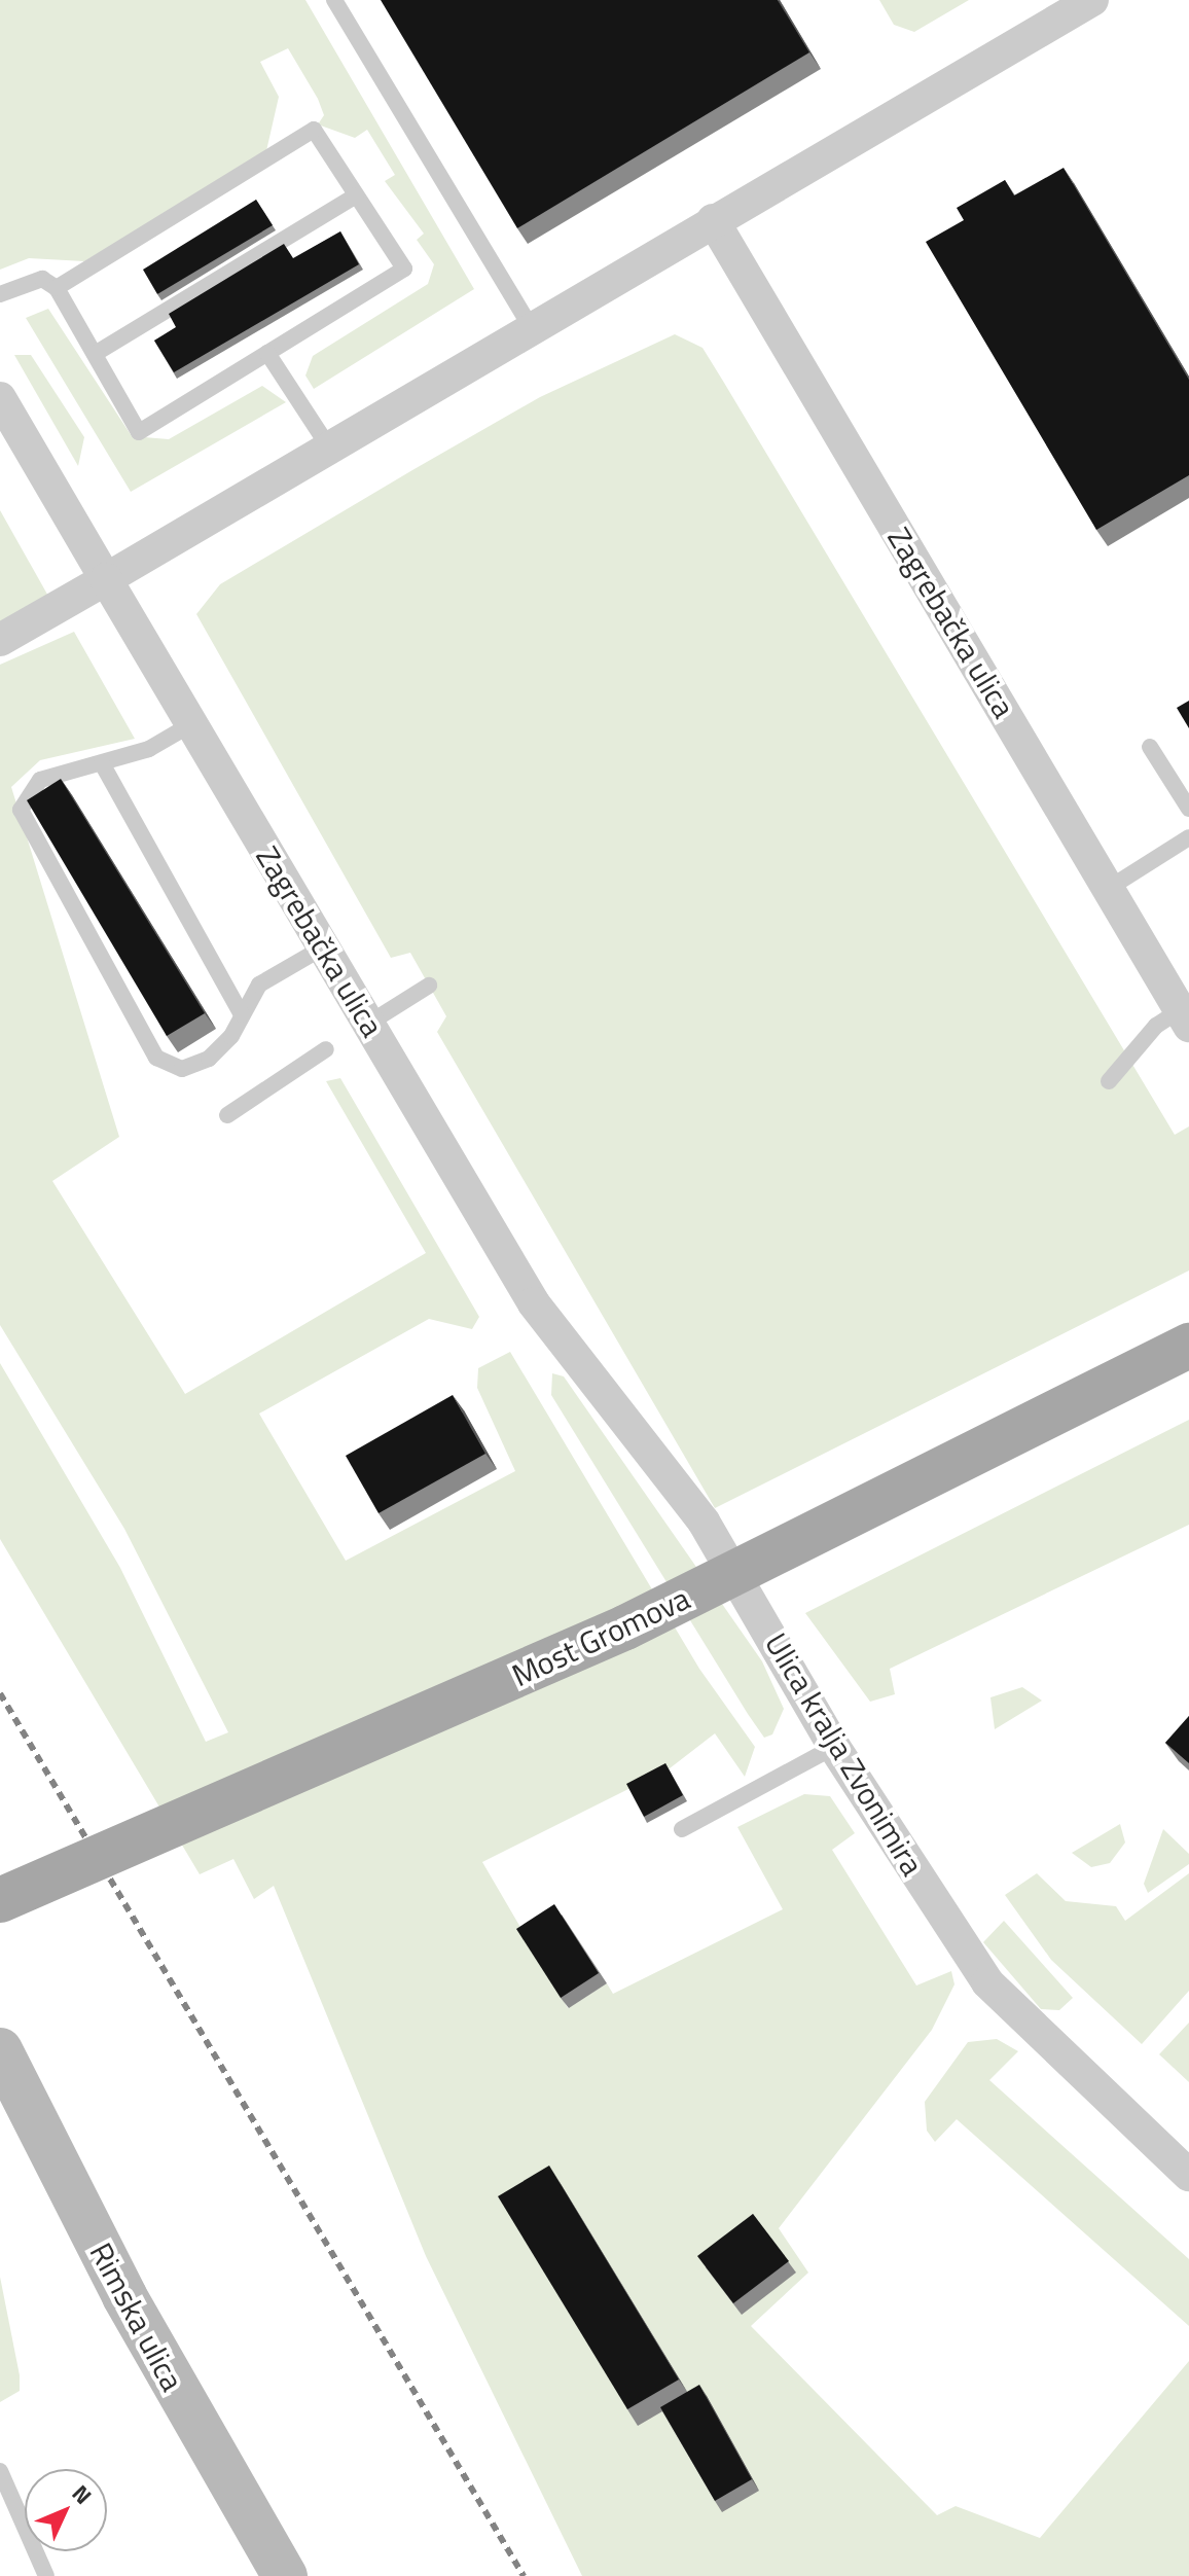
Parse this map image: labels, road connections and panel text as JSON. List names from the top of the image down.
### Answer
{
  "streets": {
    "main road": ["Most Gromova", "Rimska ulica"],
    "street": ["Zagrebačka ulica", "Ulica kralja Zvonimira"]
  },
  "crossings": [
    ["Zagrebačka ulica", "Ulica kralja Zvonimira"]
  ],
  "north": "top right"
}
